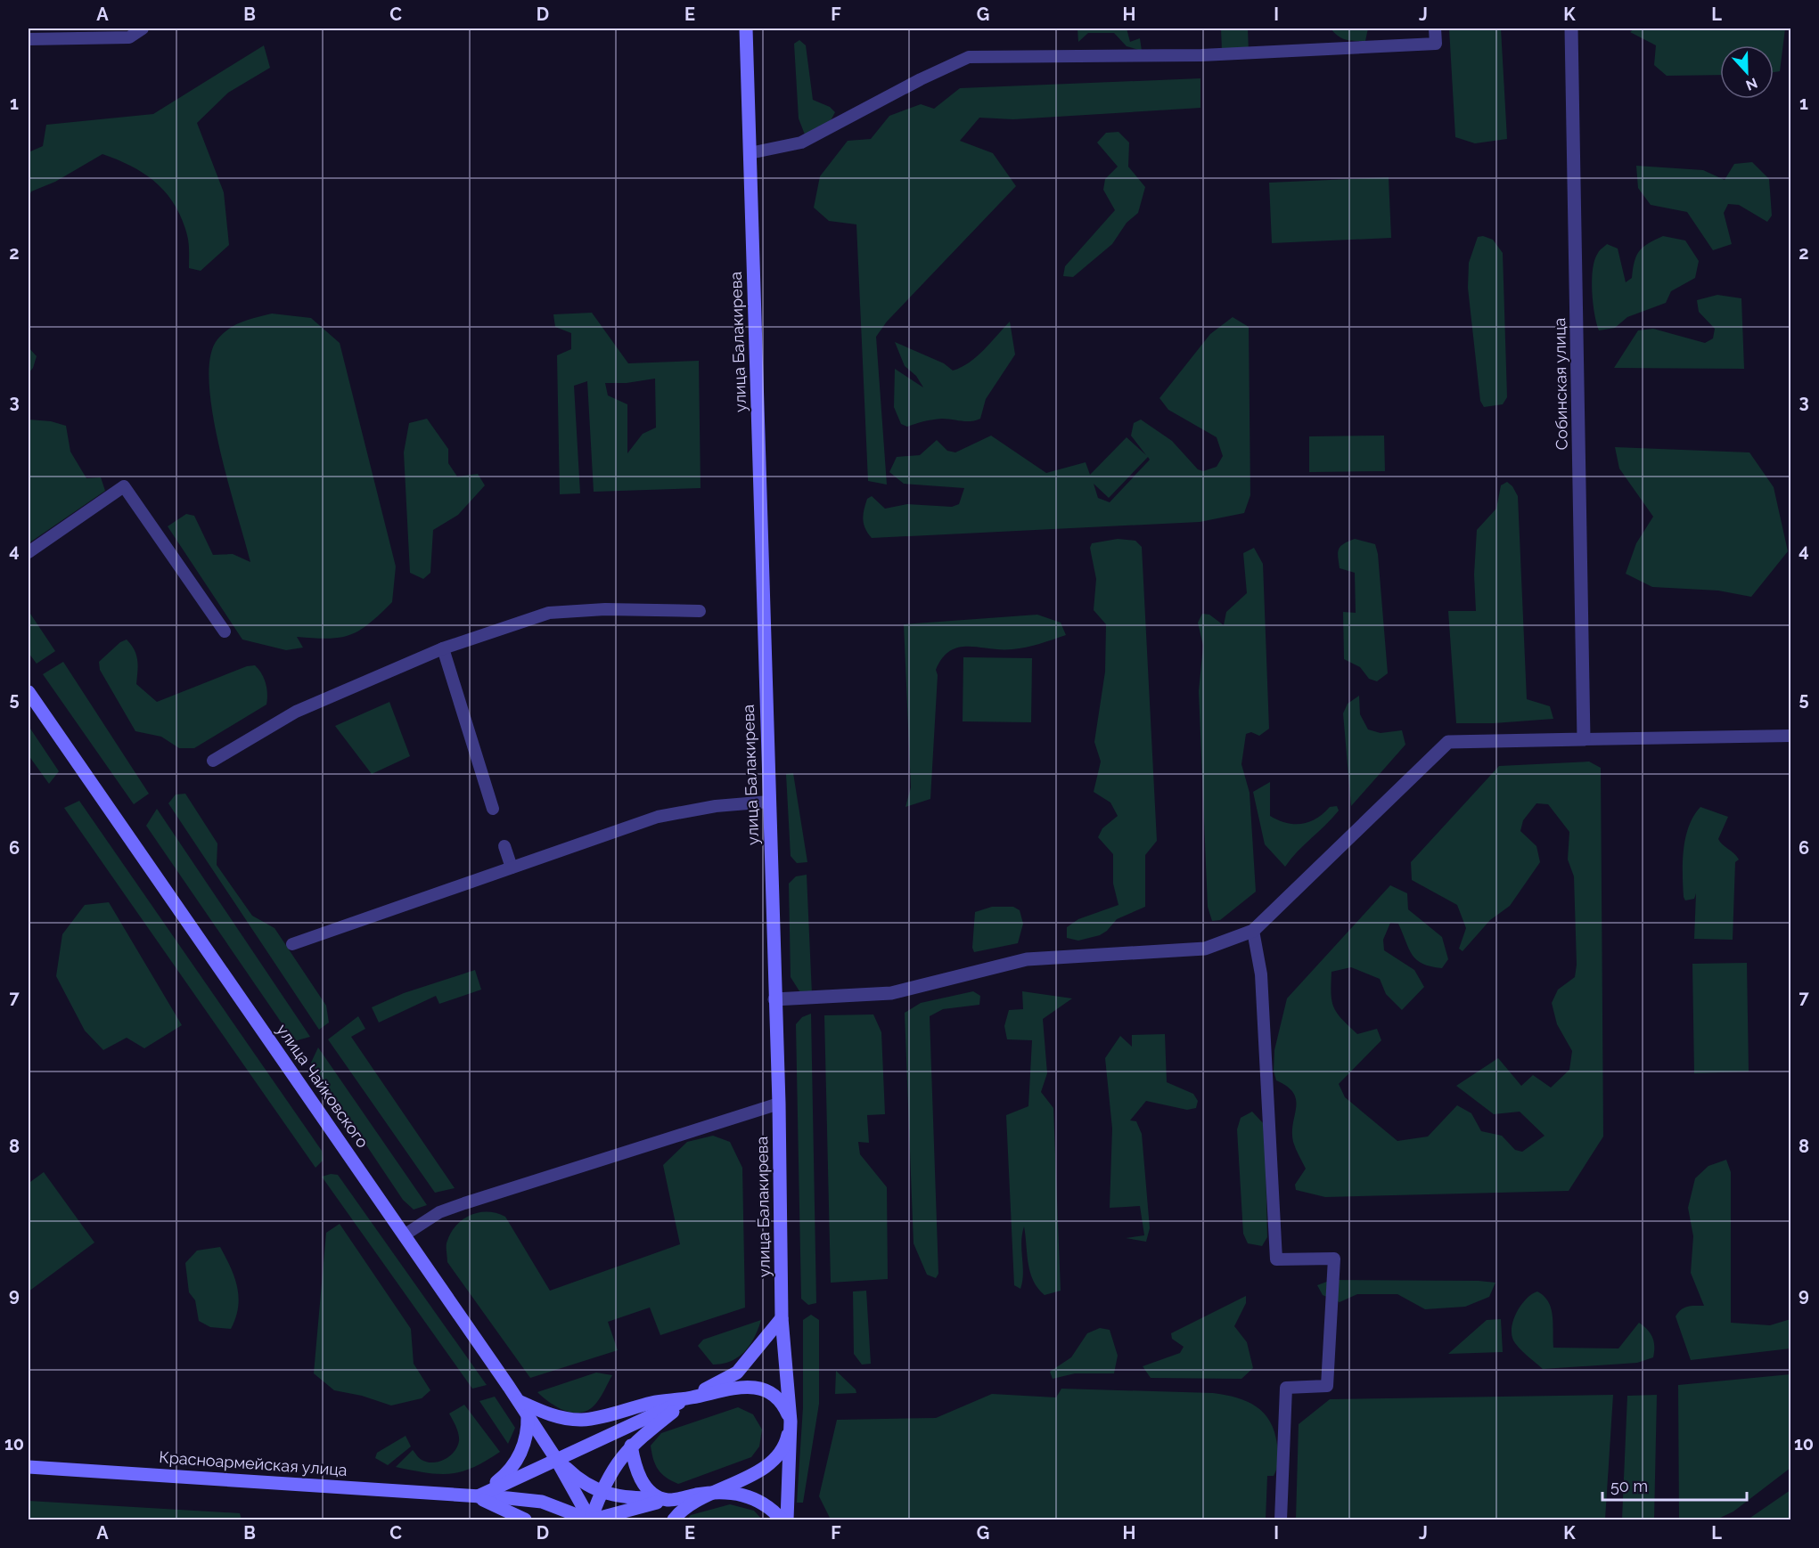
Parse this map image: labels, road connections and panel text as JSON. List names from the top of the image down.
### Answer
{
  "streets": {
    "street": [
      "улица Балакирева",
      "Собинская улица",
      "улица Чайковского",
      "Красноармейская улица"
    ]
  },
  "scale_bar": "50 m",
  "north": "bottom",
  "grid": {
    "columns": [
      "A",
      "B",
      "C",
      "D",
      "E",
      "F",
      "G",
      "H",
      "I",
      "J",
      "K",
      "L"
    ],
    "rows": [
      "1",
      "2",
      "3",
      "4",
      "5",
      "6",
      "7",
      "8",
      "9",
      "10"
    ]
  }
}
